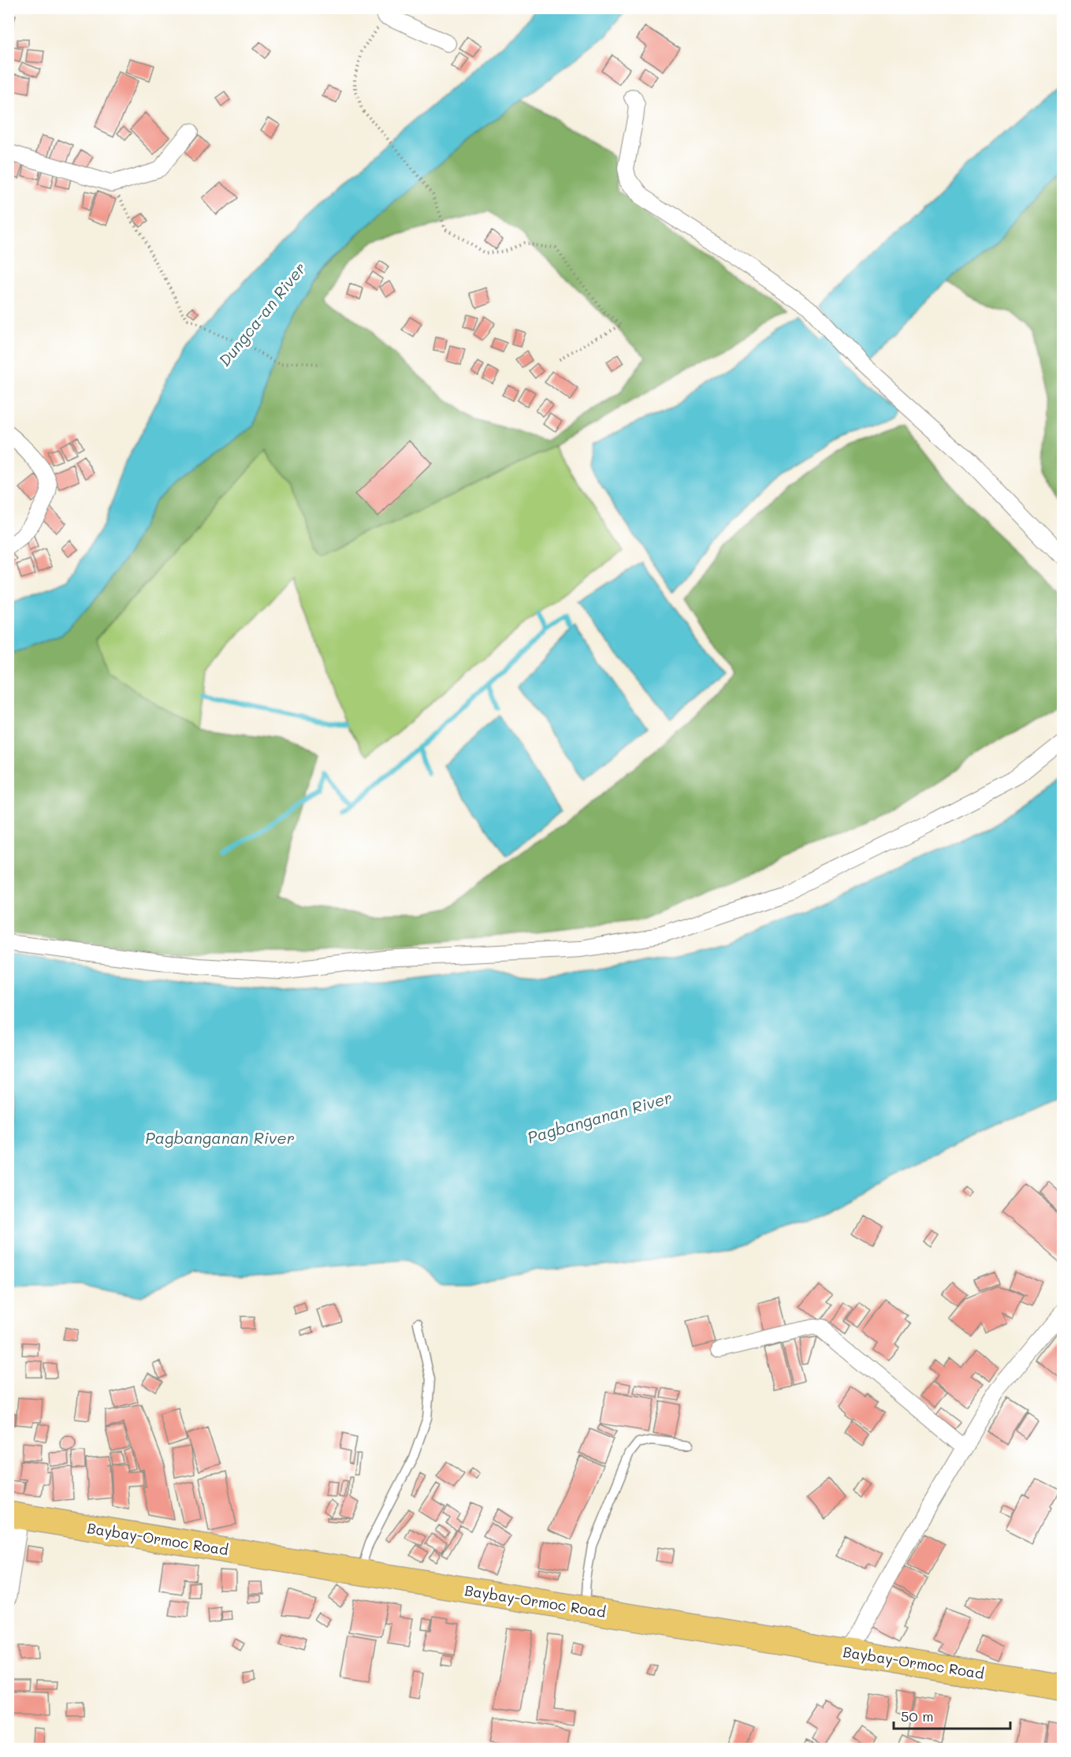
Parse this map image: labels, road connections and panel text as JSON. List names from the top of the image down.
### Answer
{
  "streets": {
    "main road": ["Baybay-Ormoc Road"]
  },
  "water": ["Dungca-an River", "Pagbanganan River"],
  "scale_bar": "50 m"
}
